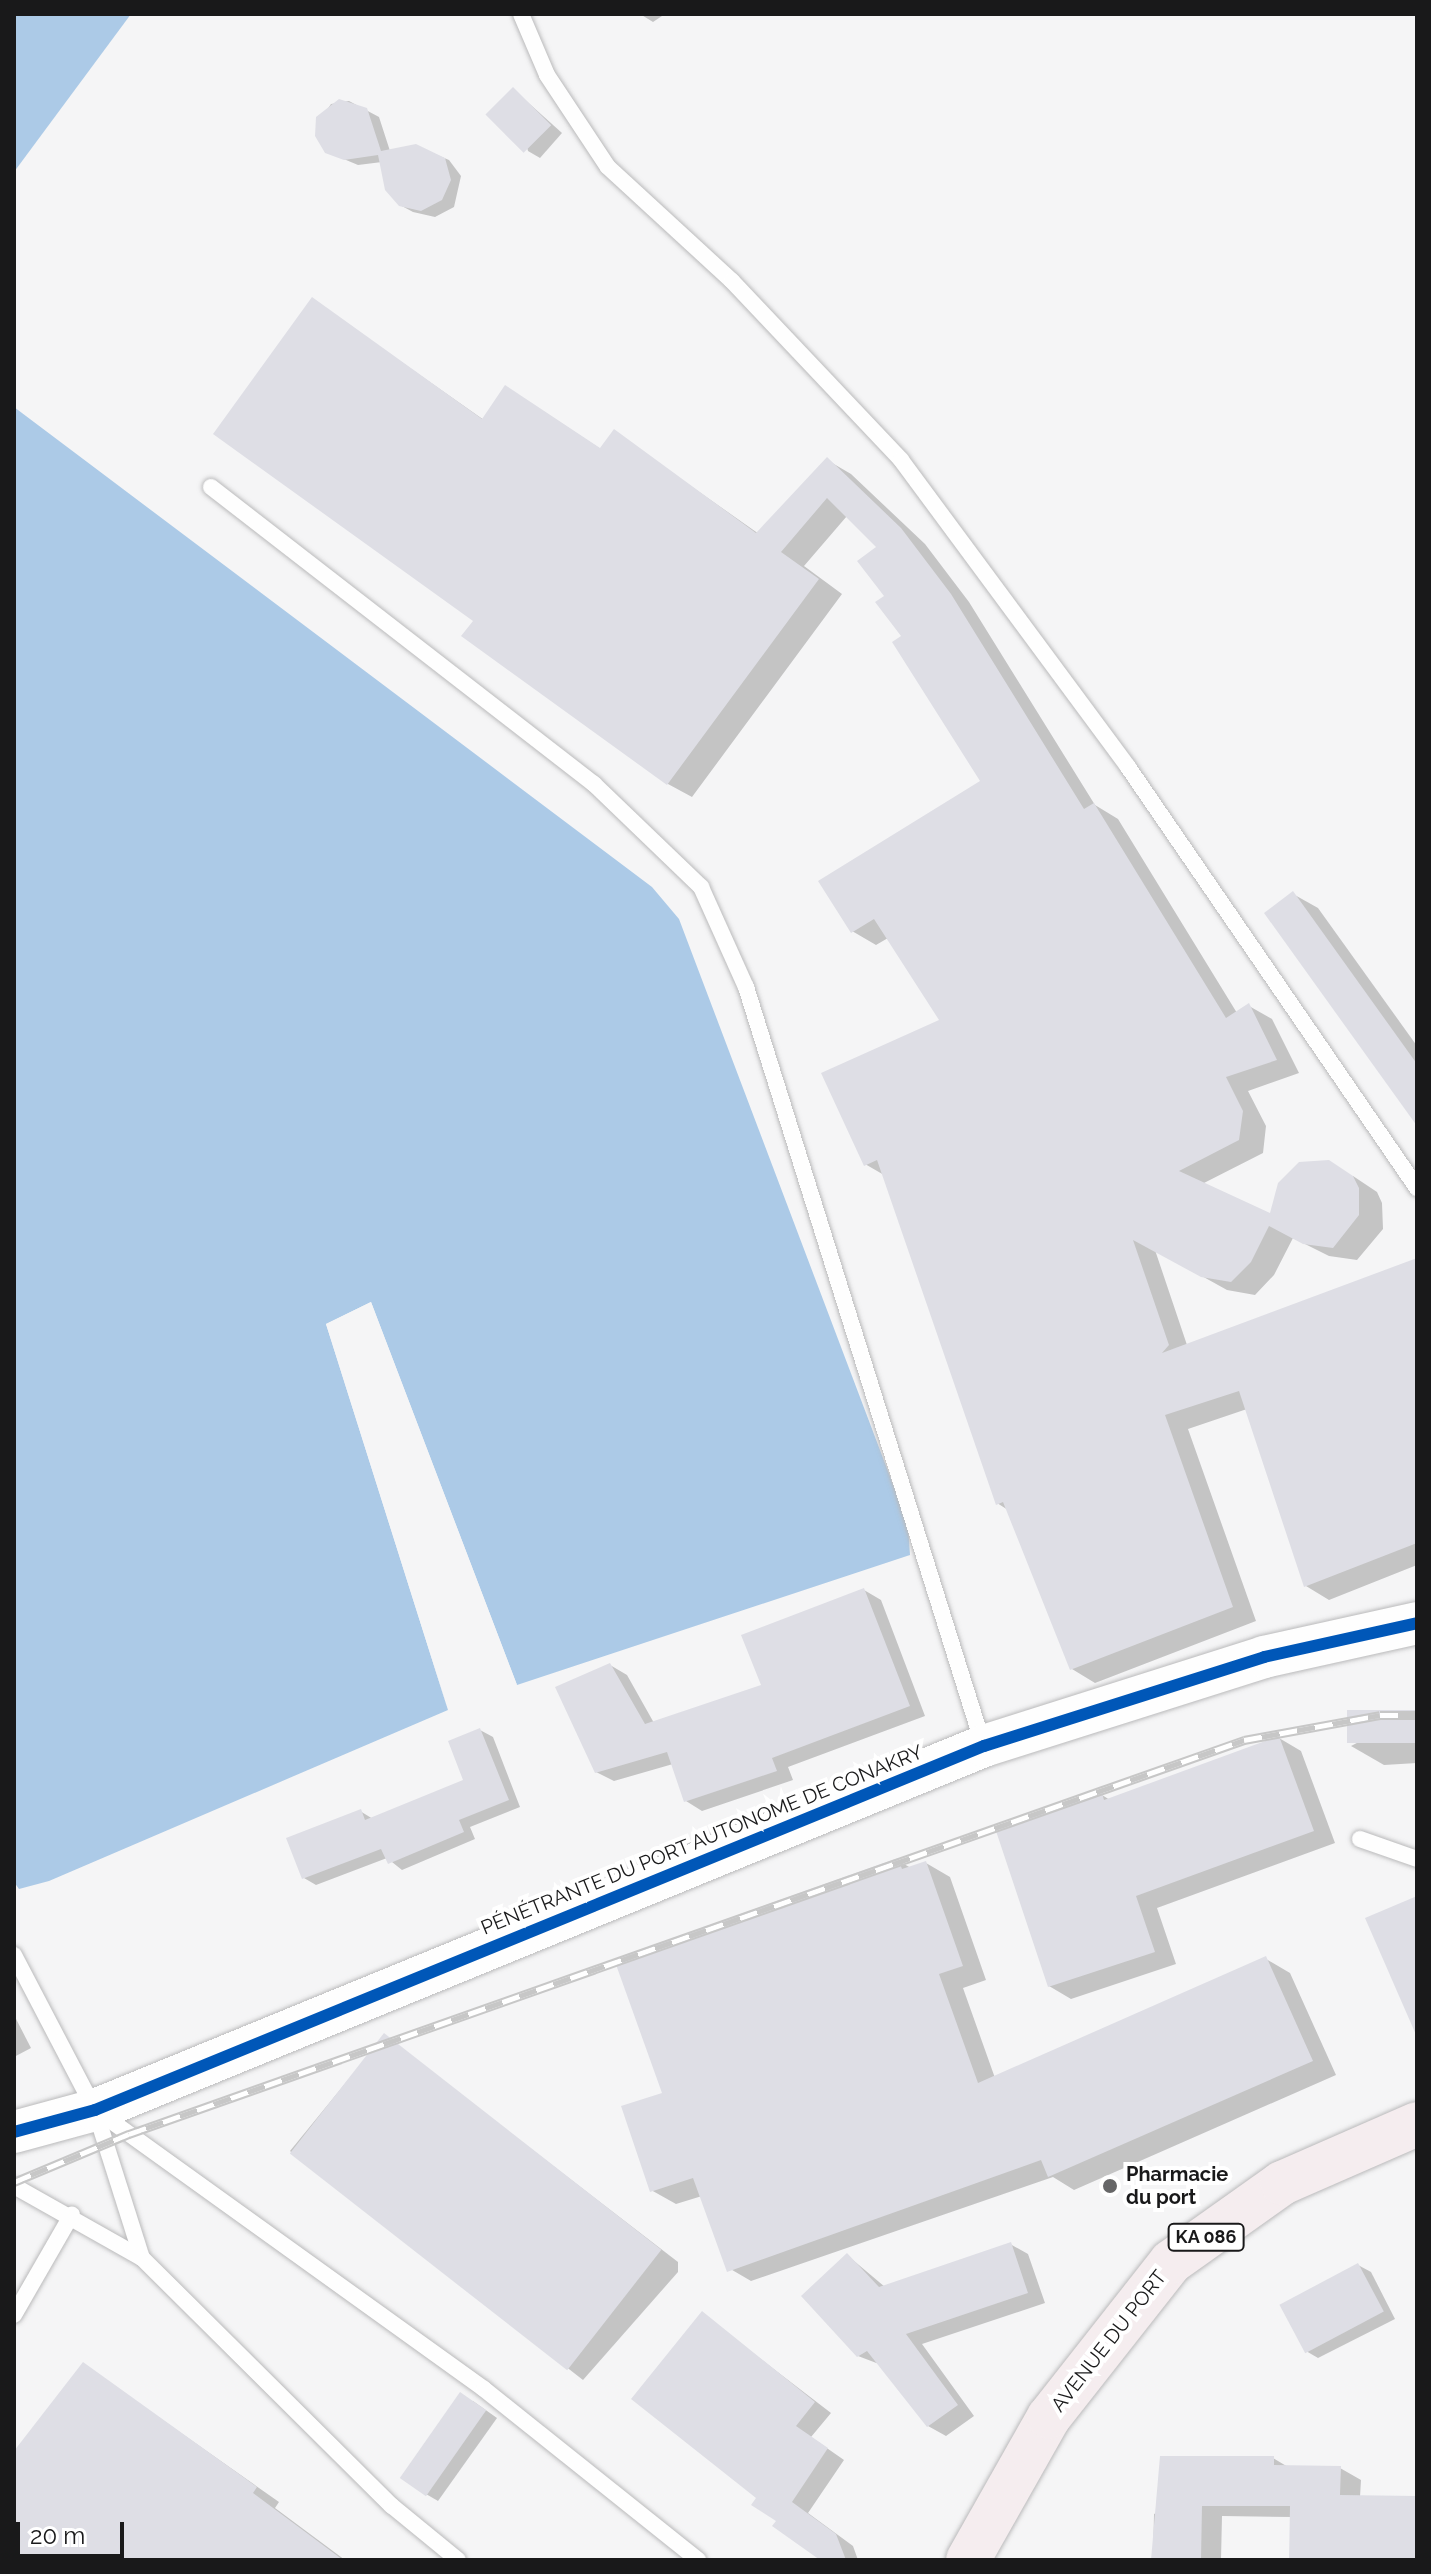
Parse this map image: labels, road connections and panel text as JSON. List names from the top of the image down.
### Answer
{
  "streets": {
    "main road": ["KA 086", "AVENUE DU PORT"],
    "street": ["PÉNÉTRANTE DU PORT AUTONOME DE CONAKRY"]
  },
  "places": ["Pharmacie du port"],
  "scale_bar": "20 m"
}
